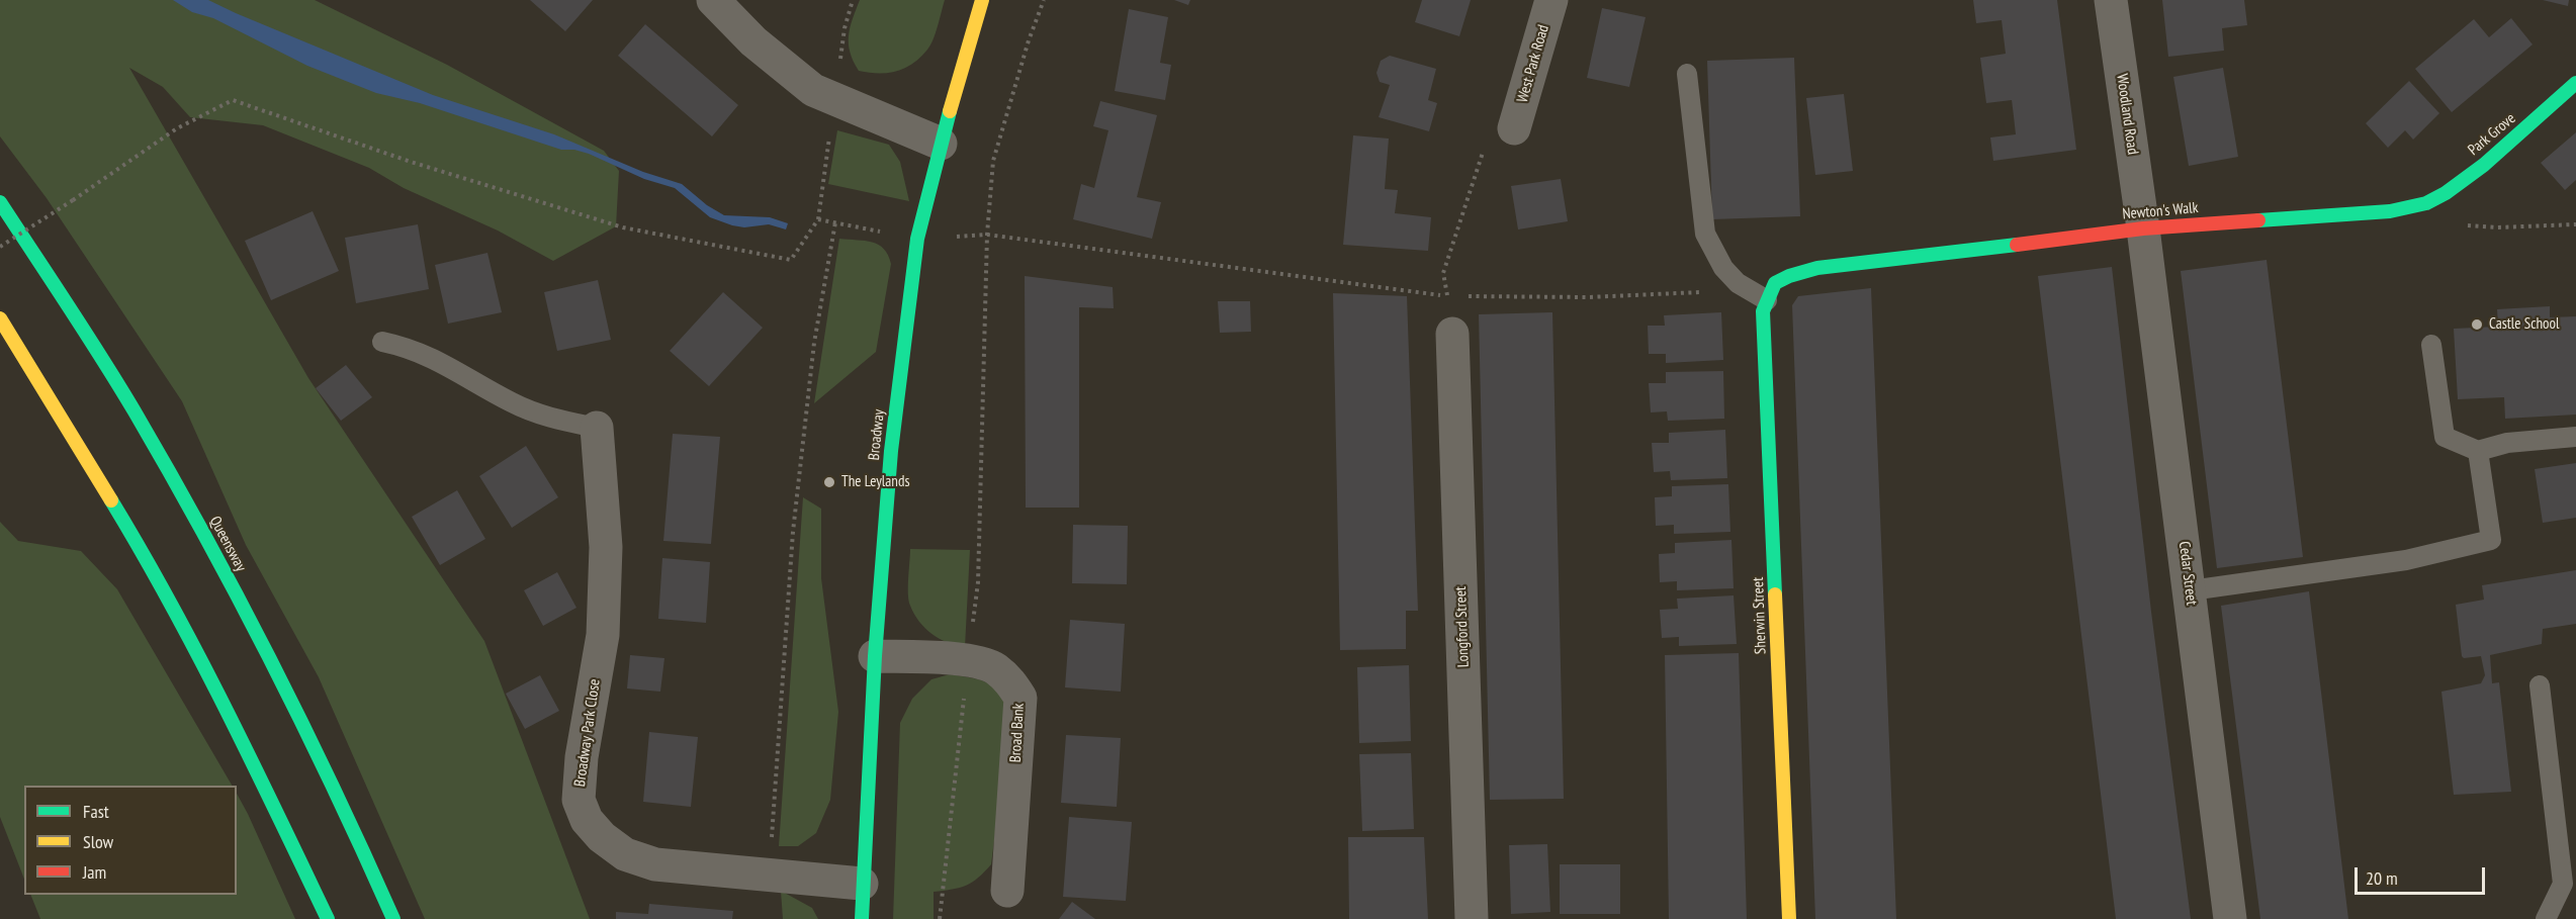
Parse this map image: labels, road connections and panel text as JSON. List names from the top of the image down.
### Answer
{
  "streets": {
    "main road": [
      "Park Grove",
      "Newton's Walk",
      "Broadway",
      "Queensway",
      "Sherwin Street"
    ],
    "street": [
      "West Park Road",
      "Woodland Road",
      "Cedar Street",
      "Longford Street",
      "Broadway Park Close",
      "Broad Bank"
    ]
  },
  "crossings": [
    ["Woodland Road", "Newton's Walk"],
    ["Woodland Road", "Cedar Street"],
    ["Park Grove", "Newton's Walk"],
    ["Newton's Walk", "Cedar Street"],
    ["Newton's Walk", "Sherwin Street"],
    ["Broadway", "Broadway Park Close"],
    ["Broadway", "Broad Bank"]
  ],
  "places": ["Castle School", "The Leylands"],
  "legend": ["Fast", "Slow", "Jam"],
  "scale_bar": "20 m"
}
